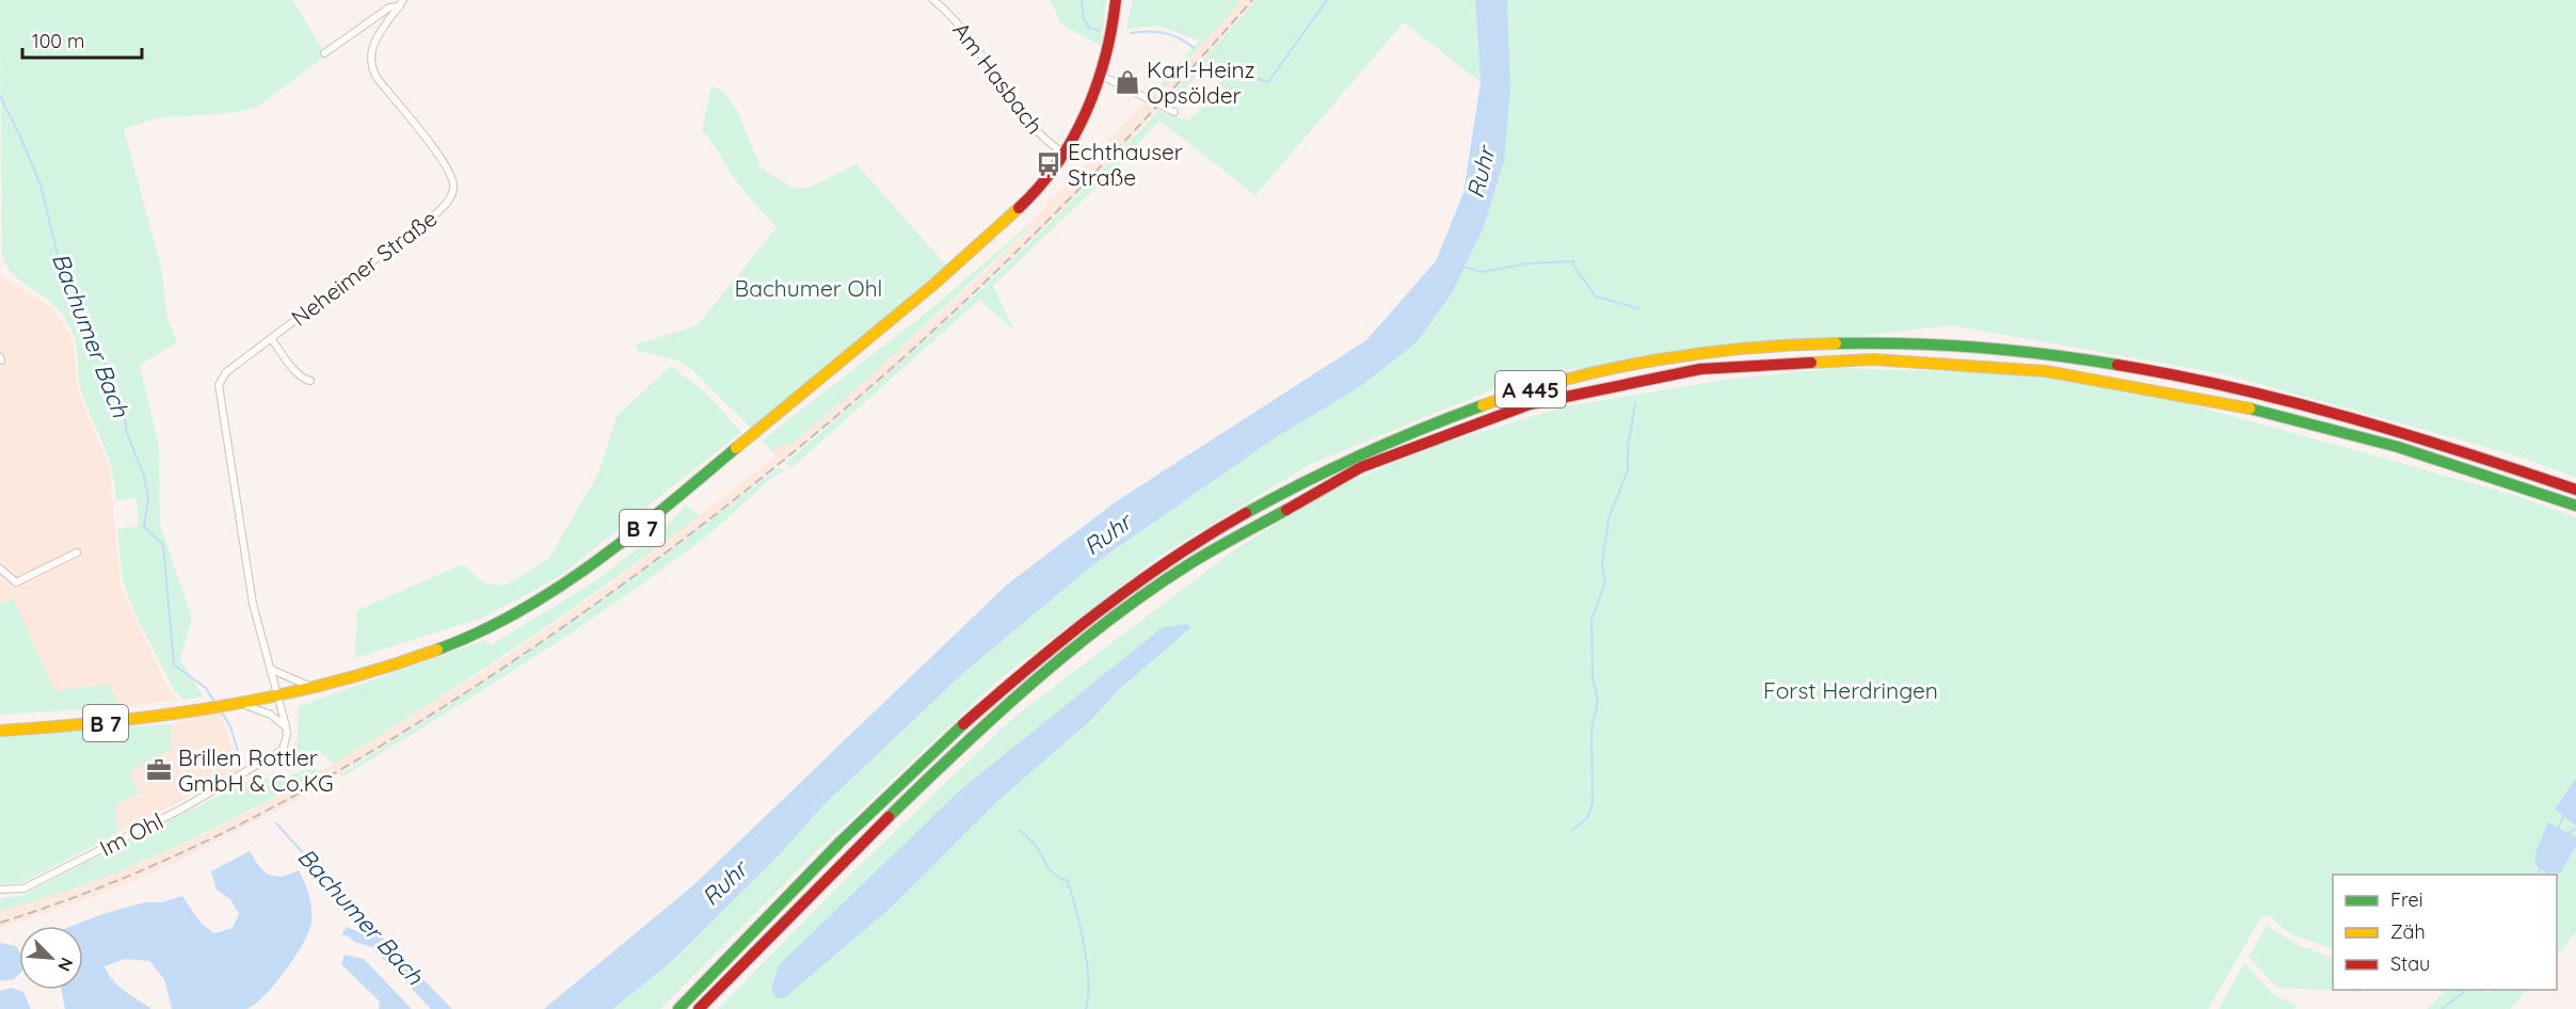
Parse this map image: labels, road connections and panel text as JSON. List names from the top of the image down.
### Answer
{
  "streets": {
    "main road": ["A 445", "B 7"],
    "street": ["Am Hasbach", "Neheimer Straße", "Im Ohl"]
  },
  "crossings": [
    ["Am Hasbach", "B 7"],
    ["Neheimer Straße", "B 7"],
    ["Neheimer Straße", "Im Ohl"]
  ],
  "water": ["Ruhr", "Bachumer Bach"],
  "parks": ["Bachumer Ohl", "Forst Herdringen"],
  "places": {
    "shop": ["Karl-Heinz Opsölder"],
    "bus stop": ["Echthauser Straße"],
    "office": ["Brillen Rottler GmbH & Co.KG"]
  },
  "legend": ["Frei", "Zäh", "Stau"],
  "scale_bar": "100 m",
  "north": "bottom right"
}
